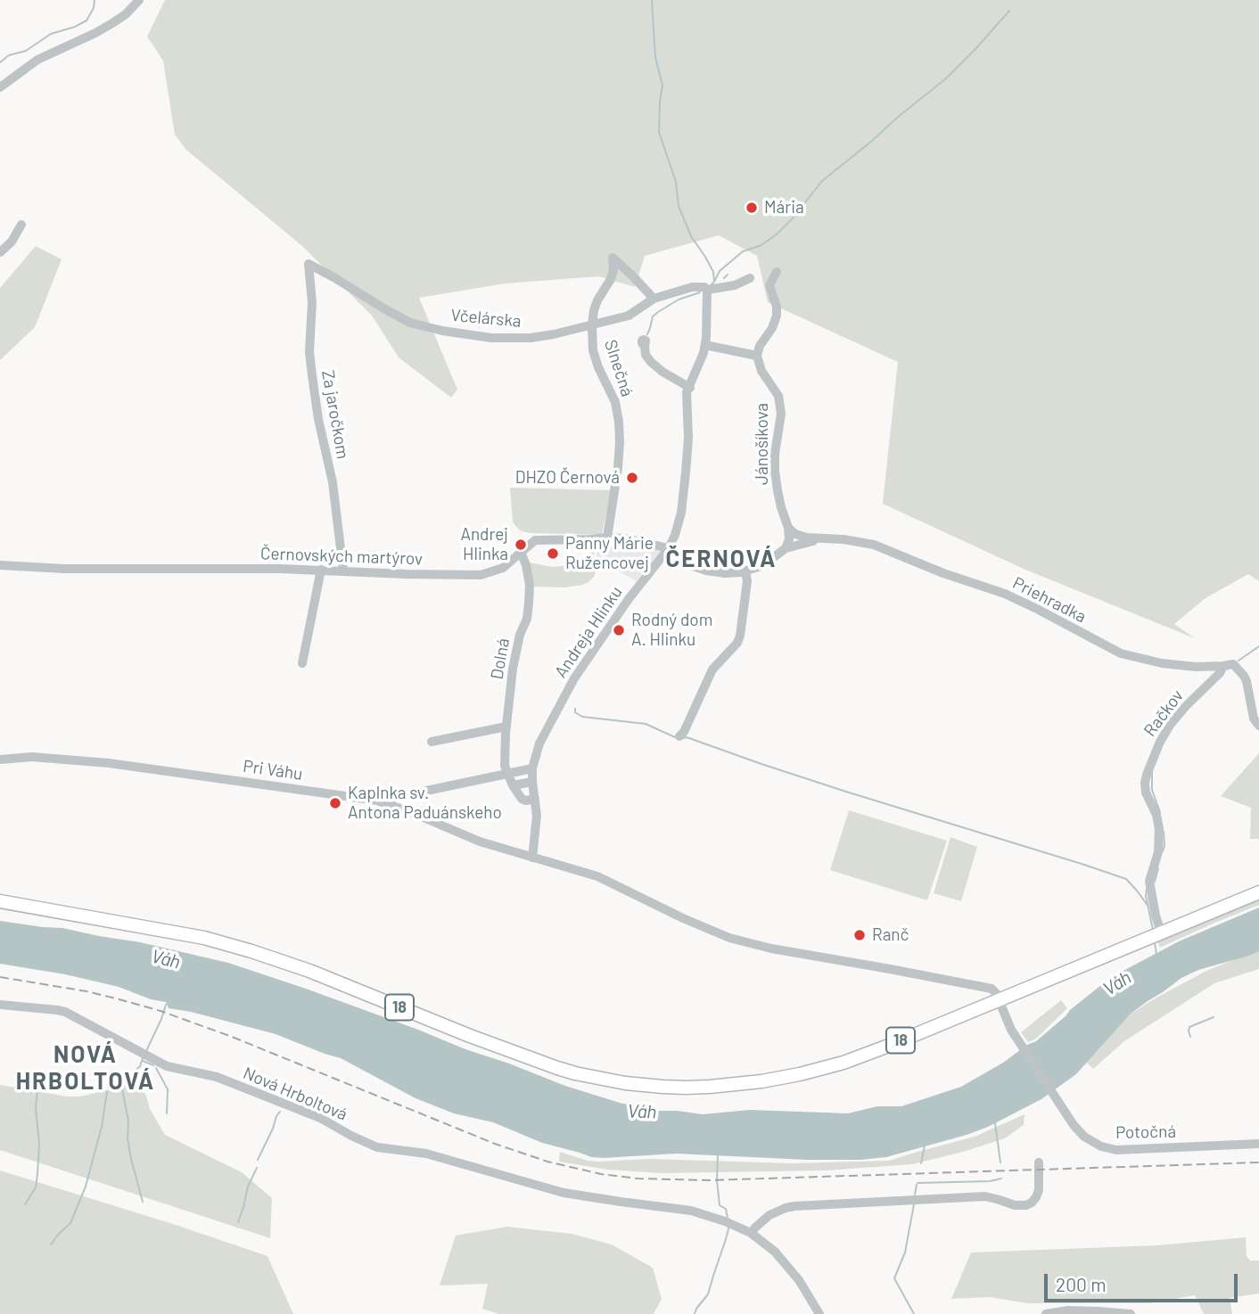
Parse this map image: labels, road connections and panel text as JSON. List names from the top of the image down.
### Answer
{
  "streets": {
    "main road": ["18"],
    "street": [
      "Včelárska",
      "Slnečná",
      "Za jaročkom",
      "Jánošíkova",
      "Černovských martýrov",
      "Priehradka",
      "Andreja Hlinku",
      "Dolná",
      "Račkov",
      "Pri Váhu",
      "Nová Hrboltová",
      "Potočná"
    ]
  },
  "crossings": [
    ["Včelárska", "Slnečná"],
    ["Včelárska", "Za jaročkom"],
    ["Slnečná", "Černovských martýrov"],
    ["Za jaročkom", "Černovských martýrov"],
    ["Jánošíkova", "Priehradka"],
    ["Černovských martýrov", "Andreja Hlinku"],
    ["Černovských martýrov", "Dolná"],
    ["Priehradka", "Račkov"],
    ["Andreja Hlinku", "Pri Váhu"],
    ["Račkov", "18"],
    ["Pri Váhu", "18"],
    ["Pri Váhu", "Potočná"],
    ["18", "Potočná"]
  ],
  "districts": ["ČERNOVÁ", "NOVÁ HRBOLTOVÁ"],
  "water": ["Váh"],
  "places": [
    "Mária",
    "DHZO Černová",
    "Andrej Hlinka",
    "Panny Márie Ružencovej",
    "Rodný dom A. Hlinku",
    "Kaplnka sv. Antona Paduánskeho",
    "Ranč"
  ],
  "scale_bar": "200 m"
}
